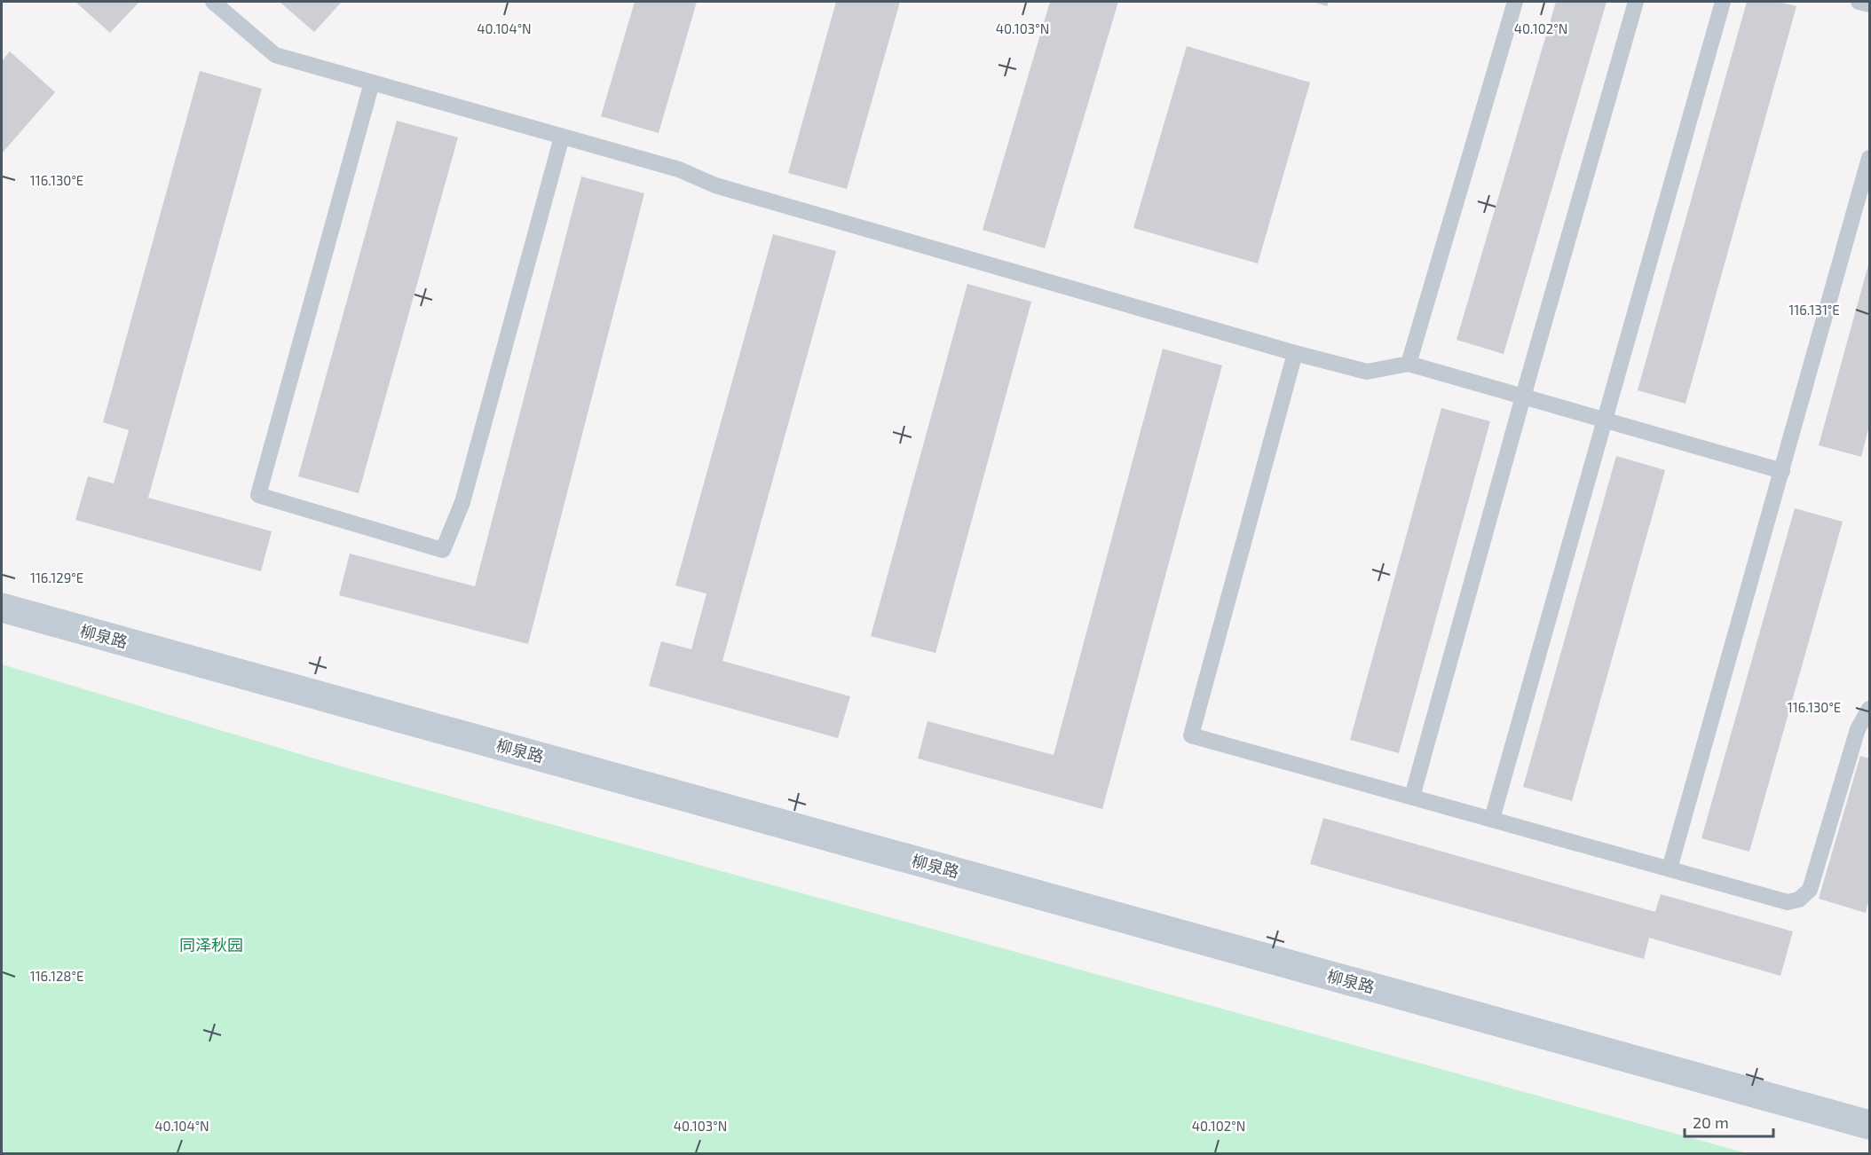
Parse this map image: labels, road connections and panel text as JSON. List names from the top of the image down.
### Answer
{
  "streets": {
    "street": ["柳泉路"]
  },
  "parks": ["同泽秋园"],
  "scale_bar": "20 m",
  "coordinates": [
    "40.104°N",
    "40.103°N",
    "40.102°N",
    "116.130°E",
    "116.131°E",
    "116.129°E",
    "116.128°E"
  ]
}
